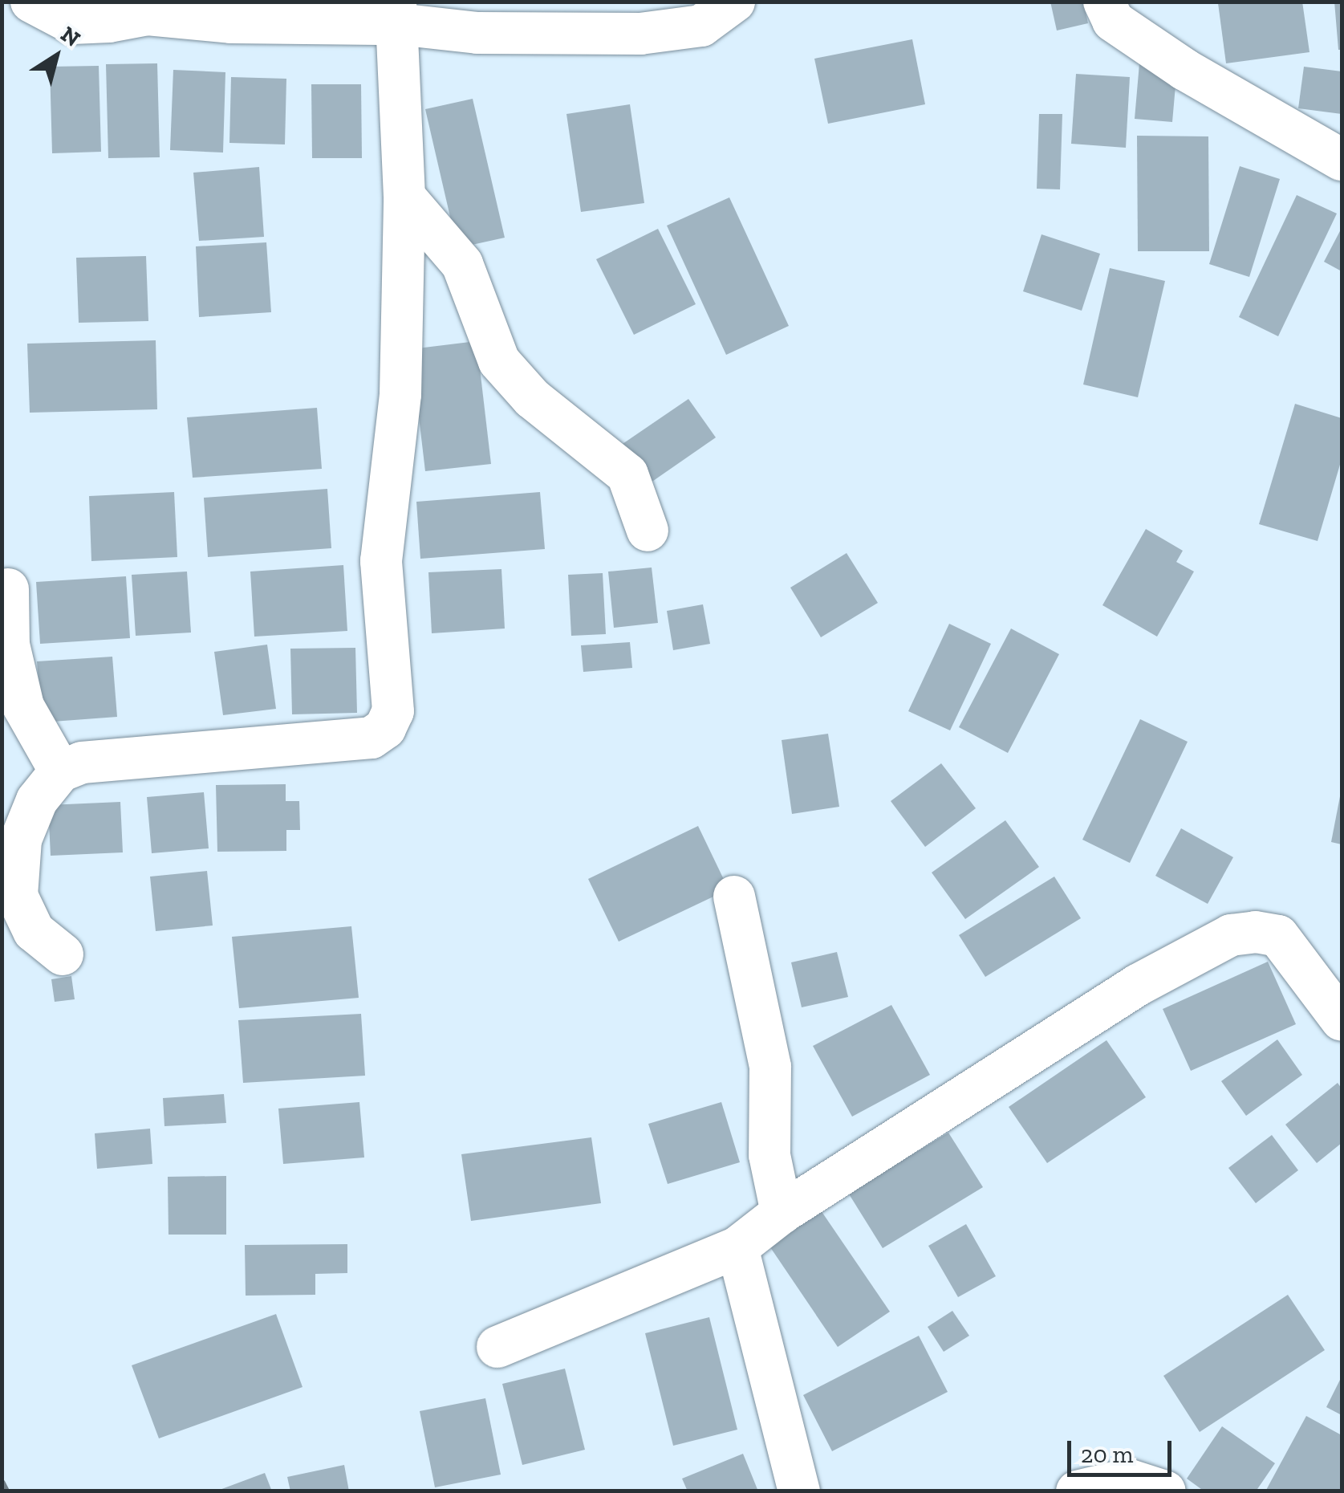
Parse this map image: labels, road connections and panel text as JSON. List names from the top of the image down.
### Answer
{
  "scale_bar": "20 m",
  "north": "top right"
}
